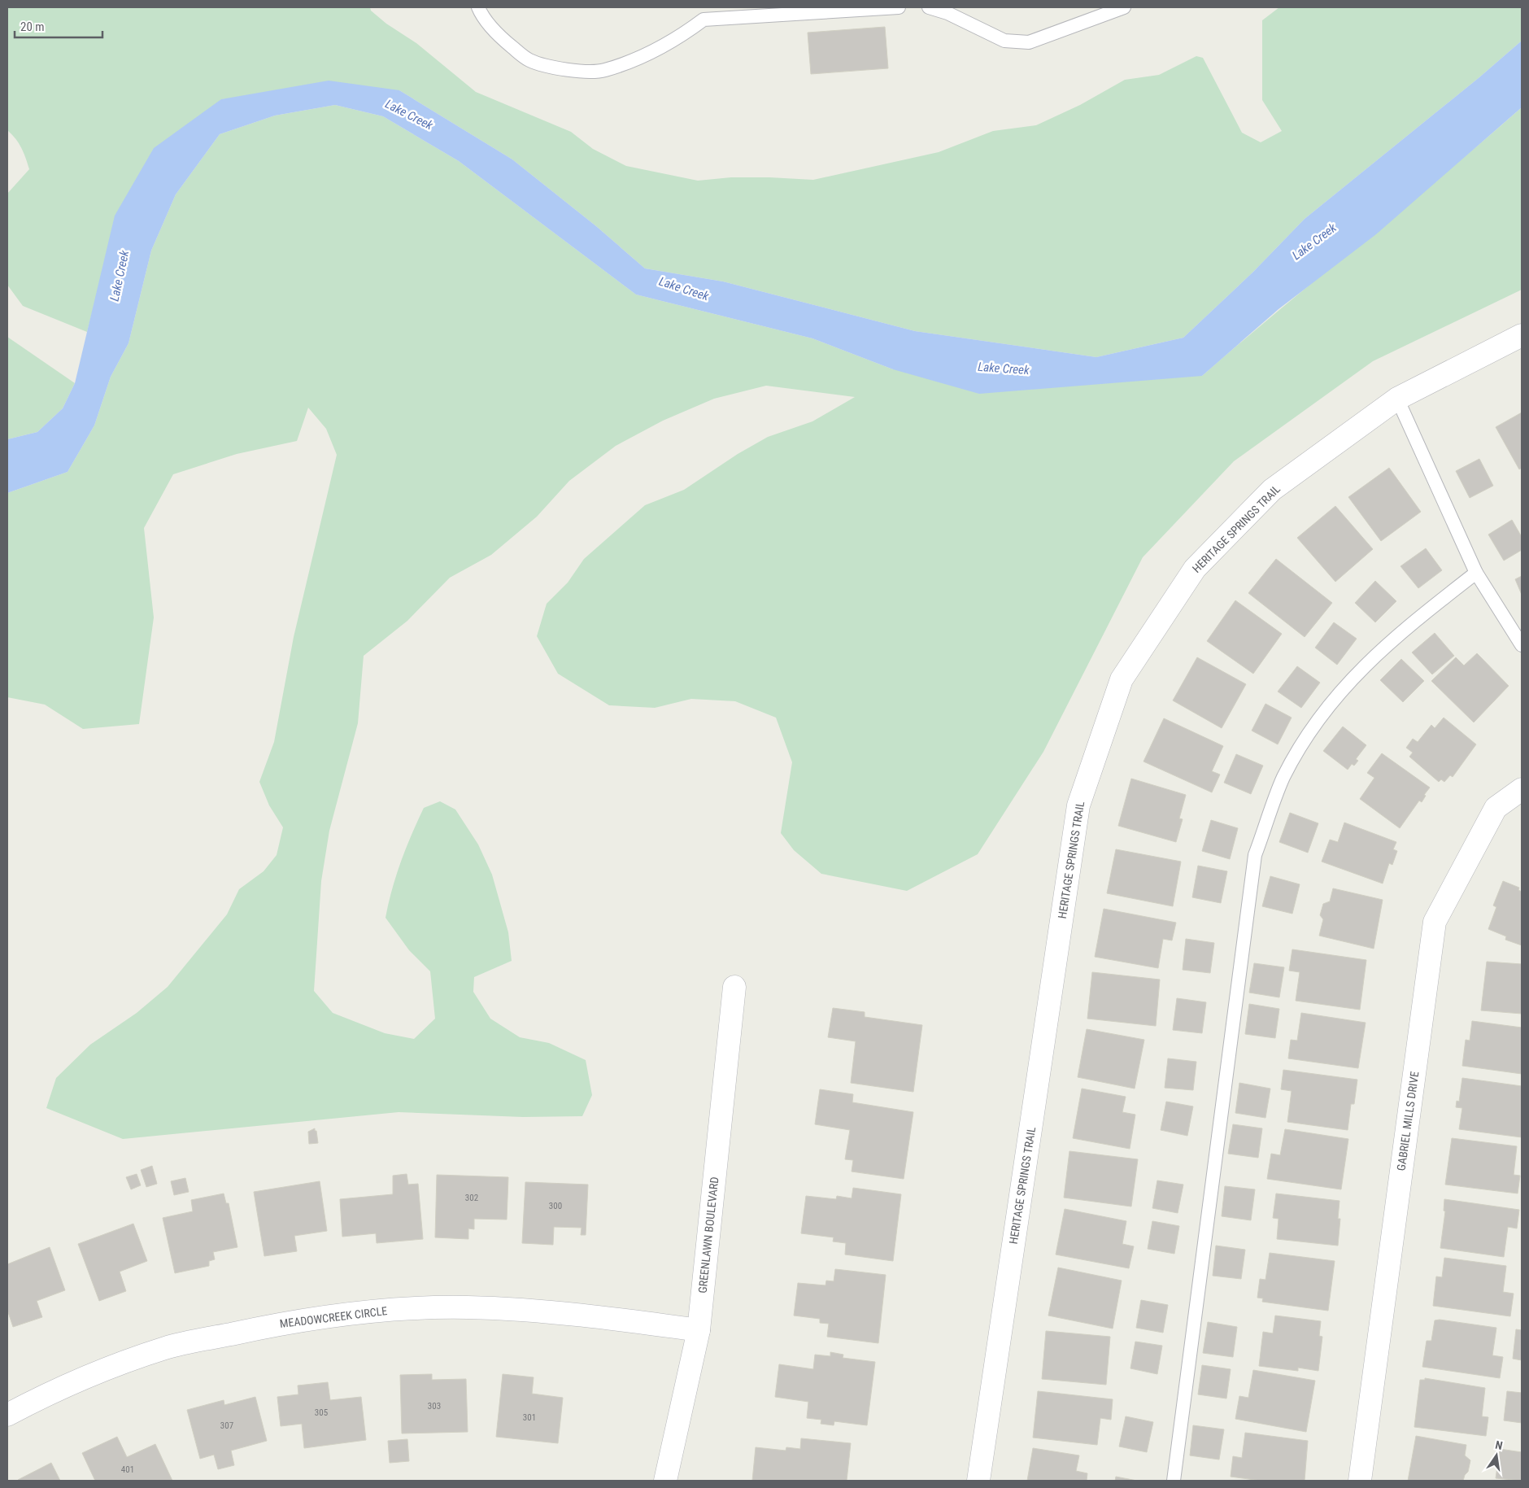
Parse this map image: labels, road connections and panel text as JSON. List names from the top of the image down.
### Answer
{
  "streets": {
    "street": [
      "HERITAGE SPRINGS TRAIL",
      "GABRIEL MILLS DRIVE",
      "GREENLAWN BOULEVARD",
      "MEADOWCREEK CIRCLE"
    ]
  },
  "crossings": [
    ["GREENLAWN BOULEVARD", "MEADOWCREEK CIRCLE"]
  ],
  "water": ["Lake Creek"],
  "house_numbers": [
    "302",
    "300",
    "303",
    "305",
    "301",
    "307",
    "401"
  ],
  "scale_bar": "20 m",
  "north": "top"
}
